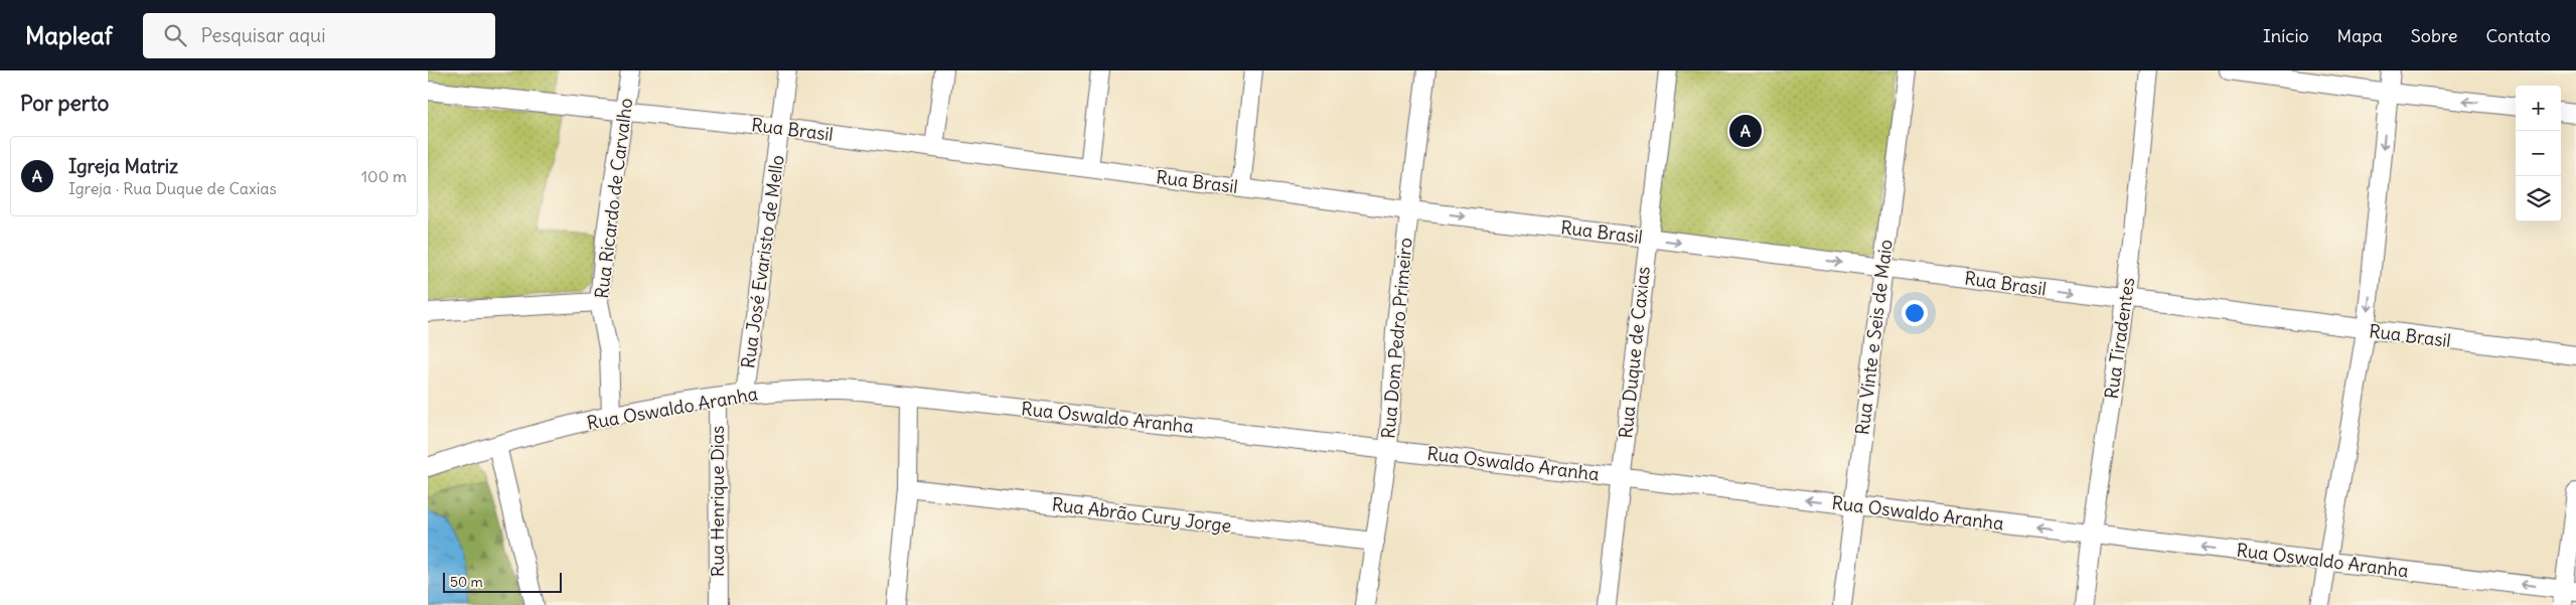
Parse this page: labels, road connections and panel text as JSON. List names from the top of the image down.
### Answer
{
  "streets": {
    "street": [
      "Rua Brasil",
      "Rua Ricardo de Carvalho",
      "Rua José Evaristo de Mello",
      "Rua Vinte e Seis de Maio",
      "Rua Dom Pedro Primeiro",
      "Rua Tiradentes",
      "Rua Duque de Caxias",
      "Rua Oswaldo Aranha",
      "Rua Henrique Dias",
      "Rua Abrão Cury Jorge"
    ]
  },
  "crossings": [
    ["Rua Brasil", "Rua Ricardo de Carvalho"],
    ["Rua Brasil", "Rua José Evaristo de Mello"],
    ["Rua Brasil", "Rua Vinte e Seis de Maio"],
    ["Rua Brasil", "Rua Dom Pedro Primeiro"],
    ["Rua Brasil", "Rua Tiradentes"],
    ["Rua Brasil", "Rua Duque de Caxias"],
    ["Rua Ricardo de Carvalho", "Rua Oswaldo Aranha"],
    ["Rua José Evaristo de Mello", "Rua Oswaldo Aranha"],
    ["Rua Vinte e Seis de Maio", "Rua Oswaldo Aranha"],
    ["Rua Dom Pedro Primeiro", "Rua Oswaldo Aranha"],
    ["Rua Dom Pedro Primeiro", "Rua Abrão Cury Jorge"],
    ["Rua Tiradentes", "Rua Oswaldo Aranha"],
    ["Rua Duque de Caxias", "Rua Oswaldo Aranha"],
    ["Rua Oswaldo Aranha", "Rua Henrique Dias"]
  ],
  "one_way": ["Rua Oswaldo Aranha"],
  "scale_bar": "50 m",
  "page": {
    "header": "Mapleaf",
    "search": "Pesquisar aqui",
    "nav": [
      "Início",
      "Mapa",
      "Sobre",
      "Contato"
    ],
    "heading": "Por perto",
    "map_buttons": ["+", "−"],
    "pins": "A",
    "list": [
      {
        "mark": "A",
        "name": "Igreja Matriz",
        "note": "Igreja · Rua Duque de Caxias",
        "value": "100 m"
      }
    ],
    "scale": "50 m"
  }
}
